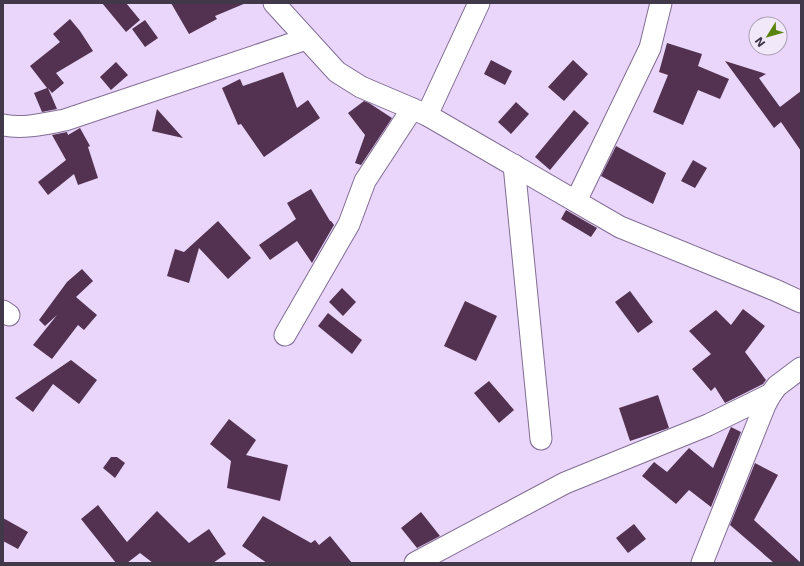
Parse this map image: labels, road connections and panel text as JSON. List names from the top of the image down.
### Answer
{
  "north": "bottom left"
}
